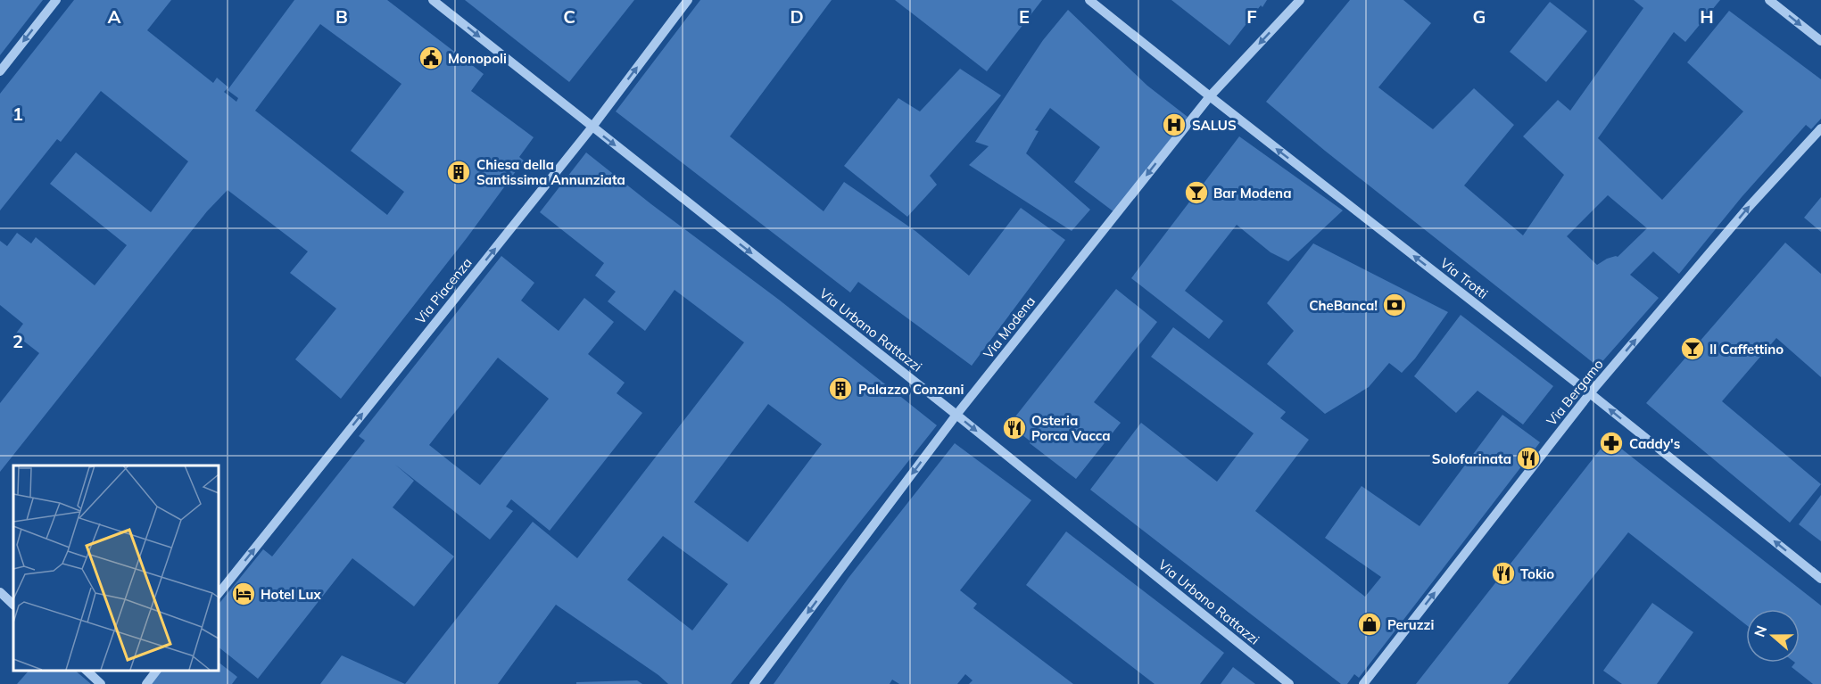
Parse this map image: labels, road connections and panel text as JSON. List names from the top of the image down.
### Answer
{
  "streets": {
    "street": [
      "Via Trotti",
      "Via Piacenza",
      "Via Modena",
      "Via Urbano Rattazzi",
      "Via Bergamo"
    ]
  },
  "crossings": [
    ["Via Trotti", "Via Modena"],
    ["Via Trotti", "Via Bergamo"],
    ["Via Piacenza", "Via Urbano Rattazzi"],
    ["Via Modena", "Via Urbano Rattazzi"]
  ],
  "one_way": [
    "Via Trotti",
    "Via Piacenza",
    "Via Modena",
    "Via Urbano Rattazzi",
    "Via Bergamo"
  ],
  "places": {
    "public building": ["Monopoli"],
    "hospital": ["SALUS"],
    "building": ["Chiesa della Santissima Annunziata", "Palazzo Conzani"],
    "bar": ["Bar Modena", "Il Caffettino"],
    "bank": ["CheBanca!"],
    "restaurant": ["Osteria Porca Vacca", "Solofarinata", "Tokio"],
    "pharmacy": ["Caddy's"],
    "hotel": ["Hotel Lux"],
    "shop": ["Peruzzi"]
  },
  "north": "left",
  "grid": {
    "columns": [
      "A",
      "B",
      "C",
      "D",
      "E",
      "F",
      "G",
      "H"
    ],
    "rows": ["1", "2"]
  }
}
